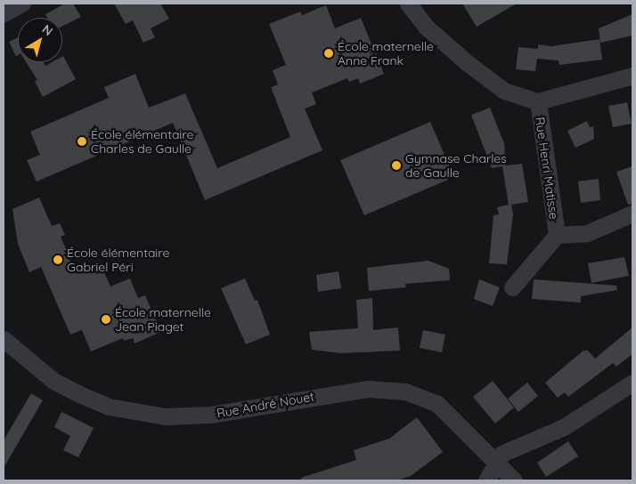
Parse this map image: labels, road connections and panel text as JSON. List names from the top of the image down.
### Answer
{
  "streets": {
    "street": ["Rue Henri Matisse", "Rue André Nouet"]
  },
  "places": [
    "École maternelle Anne Frank",
    "École élémentaire Charles de Gaulle",
    "Gymnase Charles de Gaulle",
    "École élémentaire Gabriel Péri",
    "École maternelle Jean Piaget"
  ],
  "north": "top right"
}
